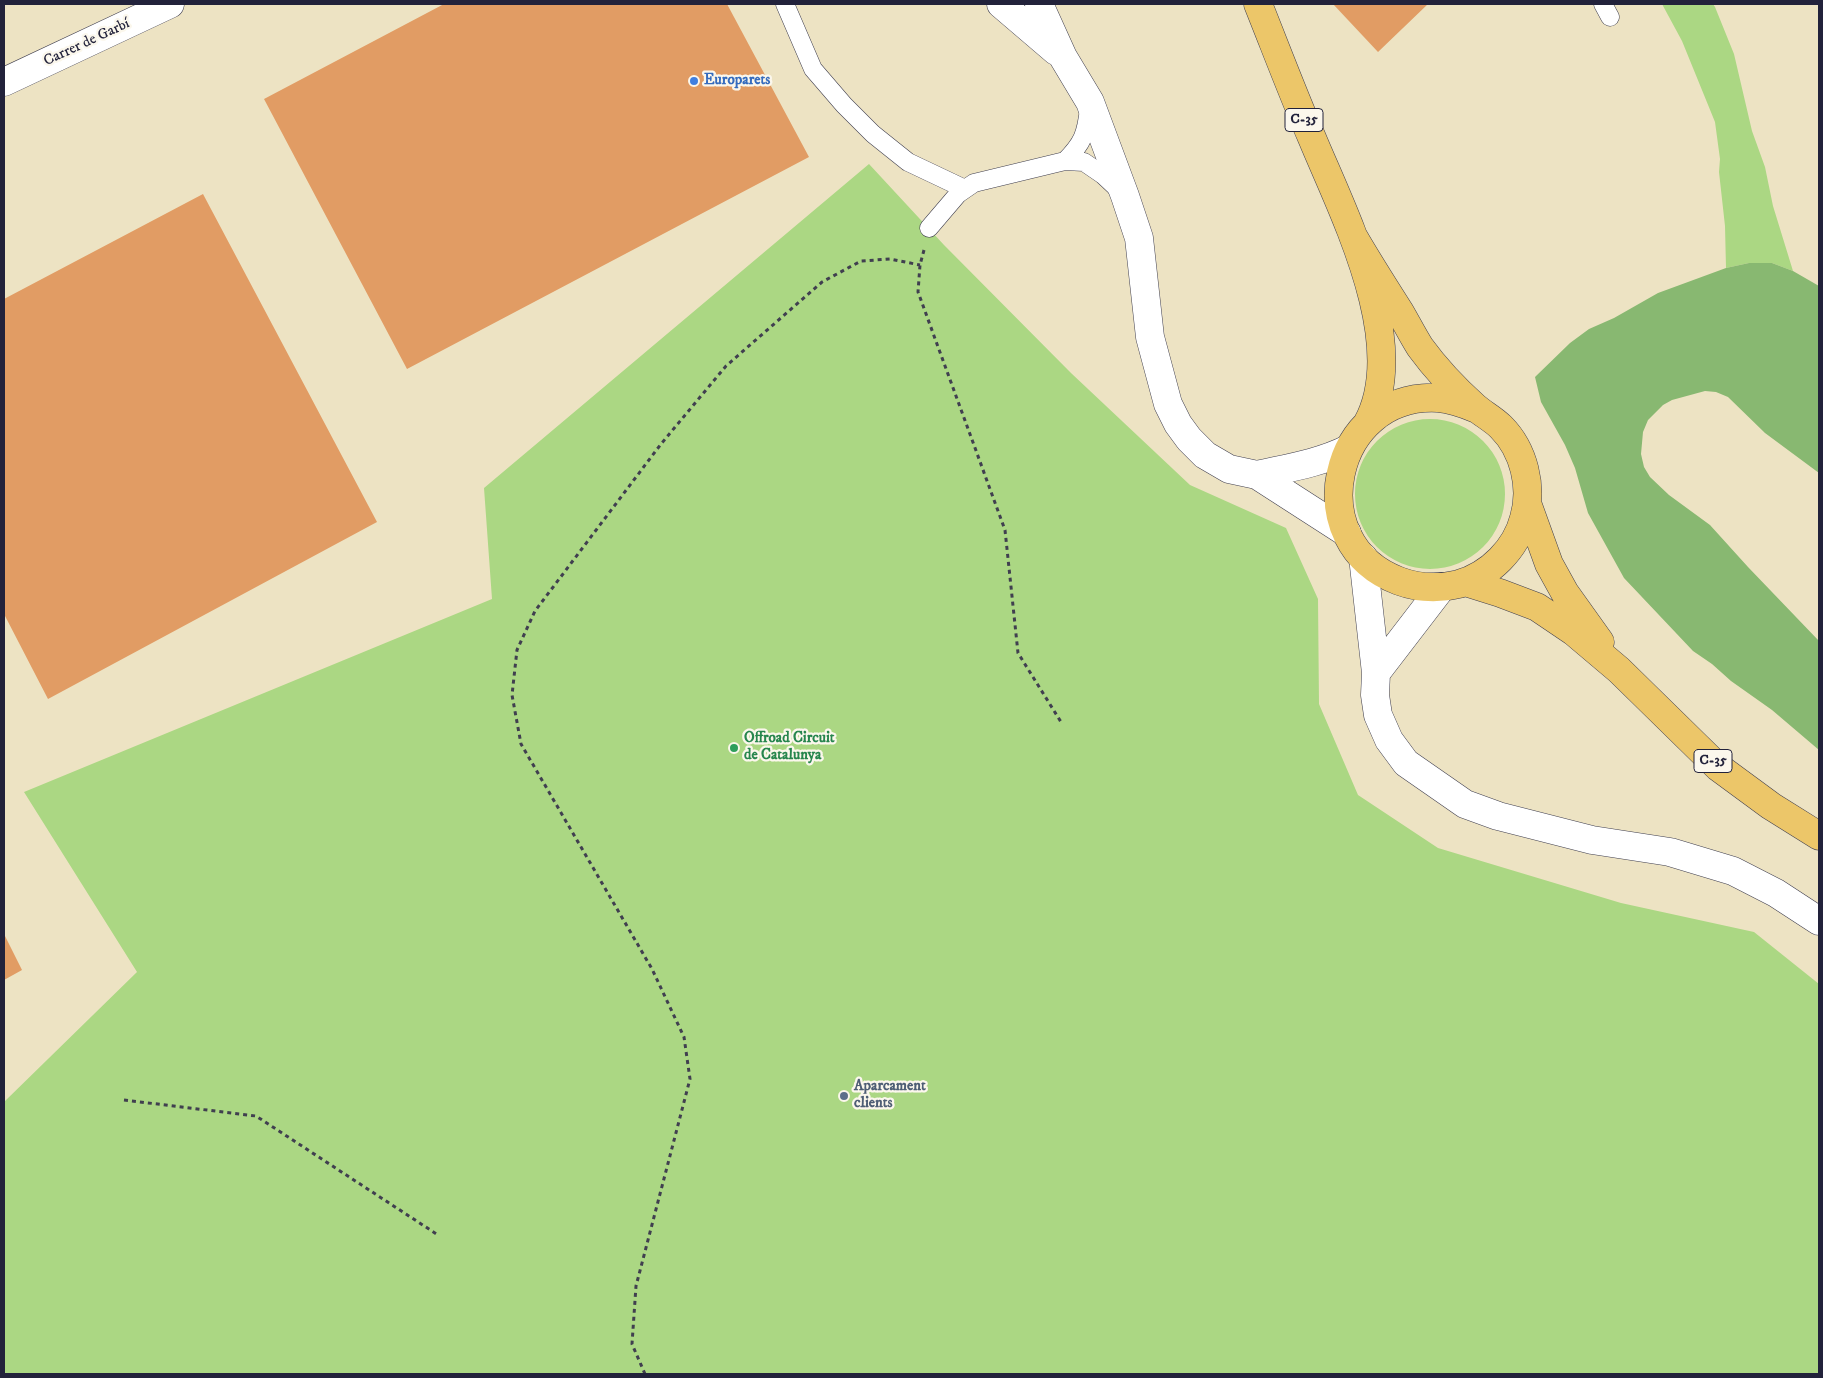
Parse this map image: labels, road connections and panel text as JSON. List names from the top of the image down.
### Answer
{
  "streets": {
    "highway": ["C-35"],
    "street": ["Carrer de Garbí"]
  },
  "places": ["Europarets", "Offroad Circuit de Catalunya", "Aparcament clients"]
}
